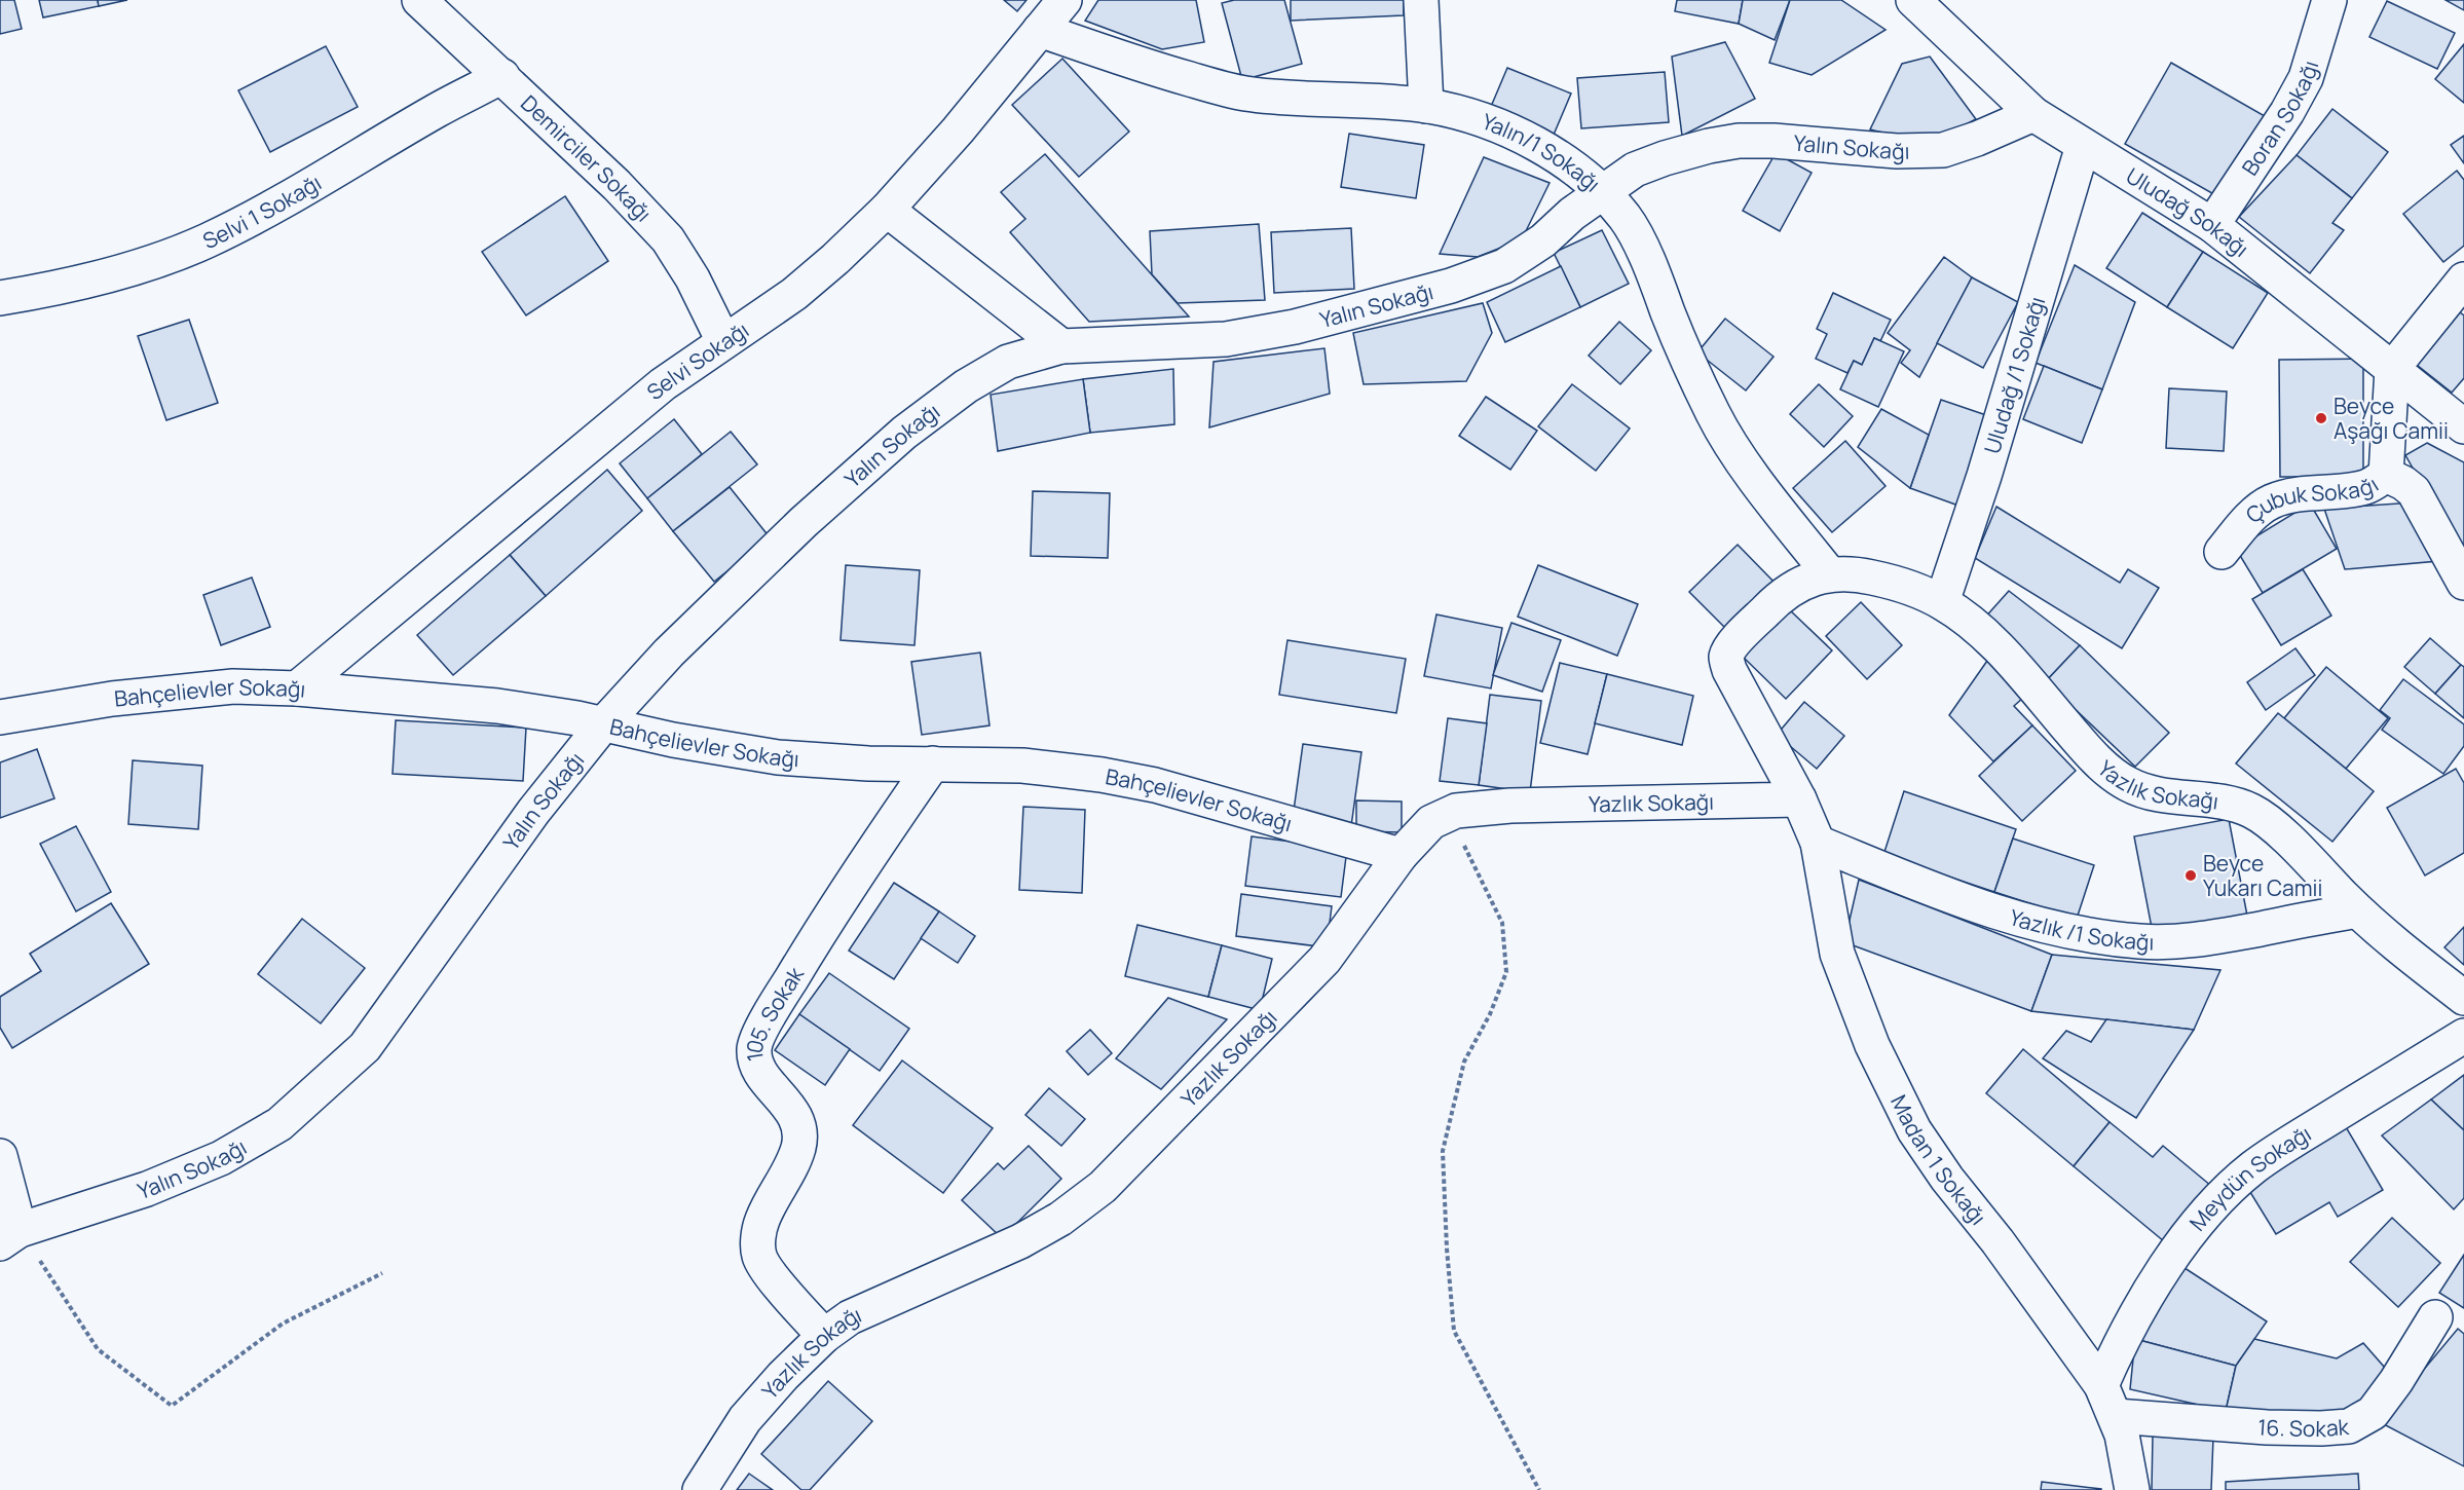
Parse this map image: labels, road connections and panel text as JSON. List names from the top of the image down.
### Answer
{
  "streets": {
    "street": [
      "Boran Sokağı",
      "Yalın Sokağı",
      "Yalın/1 Sokağı",
      "Demirciler Sokağı",
      "Selvi 1 Sokağı",
      "Uludağ Sokağı",
      "Selvi Sokağı",
      "Uludağ /1 Sokağı",
      "Çubuk Sokağı",
      "Bahçelievler Sokağı",
      "Yazlık Sokağı",
      "Yazlık /1 Sokağı",
      "105. Sokak",
      "Madan 1 Sokağı",
      "Meydün Sokağı",
      "16. Sokak"
    ]
  },
  "crossings": [
    ["Boran Sokağı", "Uludağ Sokağı"],
    ["Yalın Sokağı", "Yalın/1 Sokağı"],
    ["Yalın Sokağı", "Uludağ Sokağı"],
    ["Yalın Sokağı", "Bahçelievler Sokağı"],
    ["Yalın/1 Sokağı", "Selvi Sokağı"],
    ["Yalın/1 Sokağı", "Yazlık Sokağı"],
    ["Demirciler Sokağı", "Selvi 1 Sokağı"],
    ["Demirciler Sokağı", "Selvi Sokağı"],
    ["Uludağ Sokağı", "Uludağ /1 Sokağı"],
    ["Uludağ Sokağı", "Çubuk Sokağı"],
    ["Selvi Sokağı", "Bahçelievler Sokağı"],
    ["Uludağ /1 Sokağı", "Yazlık Sokağı"],
    ["Bahçelievler Sokağı", "Yazlık Sokağı"],
    ["Bahçelievler Sokağı", "105. Sokak"],
    ["Yazlık Sokağı", "Yazlık /1 Sokağı"],
    ["Yazlık Sokağı", "105. Sokak"],
    ["Yazlık Sokağı", "Madan 1 Sokağı"],
    ["Yazlık /1 Sokağı", "Madan 1 Sokağı"],
    ["Madan 1 Sokağı", "Meydün Sokağı"],
    ["Madan 1 Sokağı", "16. Sokak"]
  ],
  "places": ["Beyce Aşağı Camii", "Beyce Yukarı Camii"]
}
